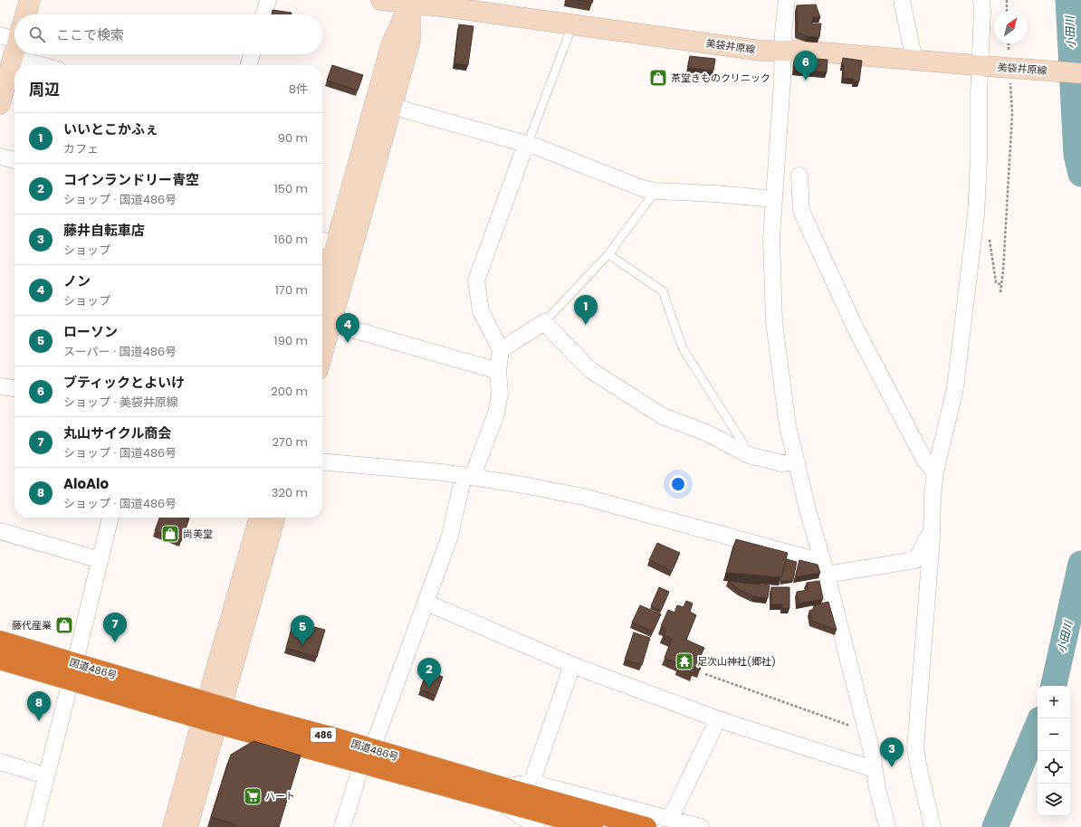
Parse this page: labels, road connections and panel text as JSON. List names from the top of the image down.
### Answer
{
  "streets": {
    "highway": ["国道486号", "486"],
    "street": ["美袋井原線"]
  },
  "water": ["小田川"],
  "places": {
    "shop": ["茶堂きものクリニック", "尚美堂", "藤代産業"],
    "temple": ["足次山神社(郷社)"],
    "supermarket": ["ハート"]
  },
  "north": "top right",
  "page": {
    "search": "ここで検索",
    "pins": [
      "6",
      "1",
      "4",
      "7",
      "5",
      "2",
      "8",
      "3"
    ],
    "heading": ["周辺", "8件"],
    "list": [
      {
        "mark": "1",
        "name": "いいとこかふぇ",
        "note": "カフェ",
        "value": "90 m"
      },
      {
        "mark": "2",
        "name": "コインランドリー青空",
        "note": "ショップ · 国道486号",
        "value": "150 m"
      },
      {
        "mark": "3",
        "name": "藤井自転車店",
        "note": "ショップ",
        "value": "160 m"
      },
      {
        "mark": "4",
        "name": "ノン",
        "note": "ショップ",
        "value": "170 m"
      },
      {
        "mark": "5",
        "name": "ローソン",
        "note": "スーパー · 国道486号",
        "value": "190 m"
      },
      {
        "mark": "6",
        "name": "ブティックとよいけ",
        "note": "ショップ · 美袋井原線",
        "value": "200 m"
      },
      {
        "mark": "7",
        "name": "丸山サイクル商会",
        "note": "ショップ · 国道486号",
        "value": "270 m"
      },
      {
        "mark": "8",
        "name": "AloAlo",
        "note": "ショップ · 国道486号",
        "value": "320 m"
      }
    ],
    "map_buttons": ["+", "−"]
  }
}
